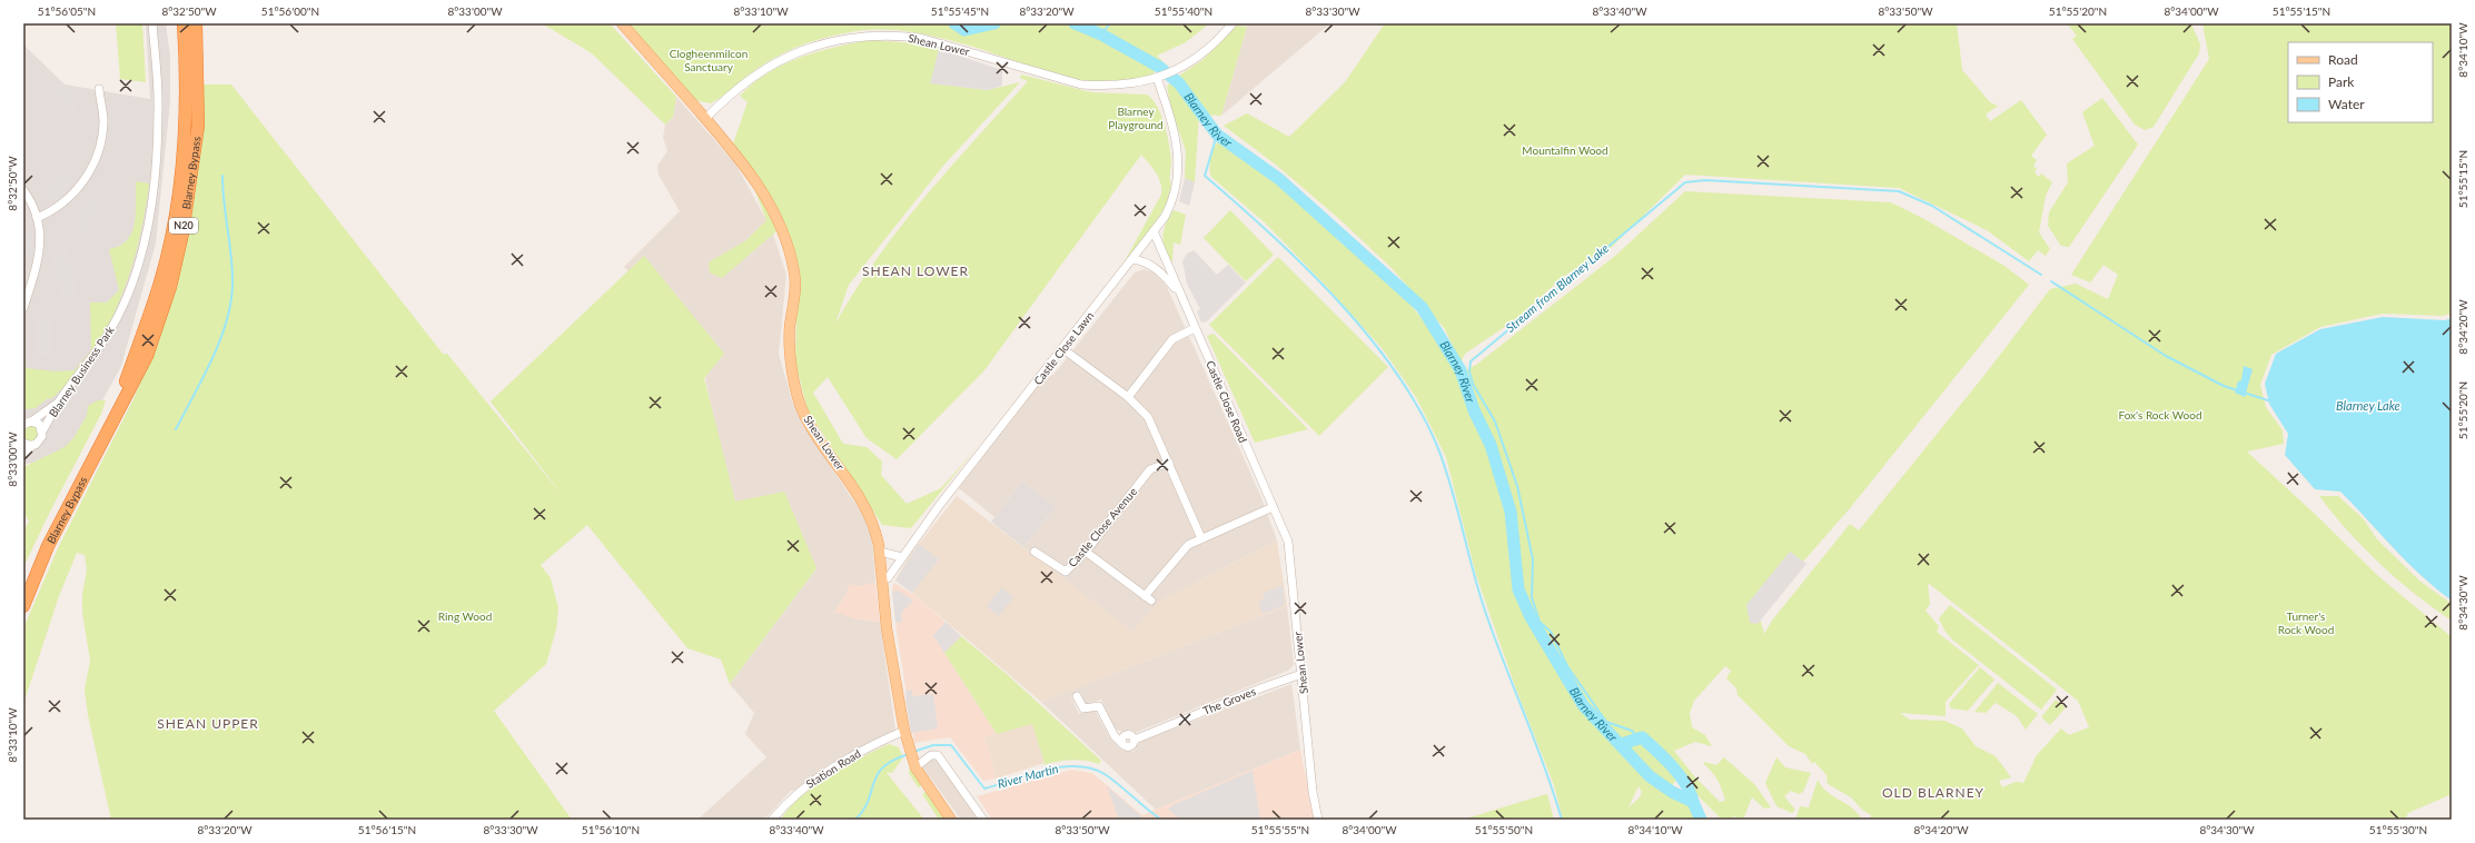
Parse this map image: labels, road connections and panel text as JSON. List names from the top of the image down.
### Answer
{
  "streets": {
    "highway": ["Blarney Bypass", "N20"],
    "main road": ["Shean Lower"],
    "street": [
      "Castle Close Lawn",
      "Blarney Business Park",
      "Castle Close Road",
      "Castle Close Avenue",
      "The Groves",
      "Station Road"
    ]
  },
  "crossings": [
    ["Shean Lower", "Castle Close Lawn"],
    ["Shean Lower", "Castle Close Road"],
    ["Shean Lower", "The Groves"],
    ["Shean Lower", "Station Road"],
    ["Castle Close Lawn", "Castle Close Road"]
  ],
  "districts": ["SHEAN LOWER", "SHEAN UPPER", "OLD BLARNEY"],
  "water": [
    "Blarney River",
    "Stream from Blarney Lake",
    "Blarney Lake",
    "River Martin"
  ],
  "parks": [
    "Clogheenmilcon Sanctuary",
    "Blarney Playground",
    "Mountalfin Wood",
    "Fox's Rock Wood",
    "Ring Wood",
    "Turner's Rock Wood"
  ],
  "legend": ["Road", "Park", "Water"],
  "coordinates": [
    "51°56'05\"N",
    "8°32'50\"W",
    "51°56'00\"N",
    "8°33'00\"W",
    "8°33'10\"W",
    "51°55'45\"N",
    "8°33'20\"W",
    "51°55'40\"N",
    "8°33'30\"W",
    "8°33'40\"W",
    "8°33'50\"W",
    "51°55'20\"N",
    "8°34'00\"W",
    "51°55'15\"N",
    "8°34'10\"W",
    "8°34'20\"W",
    "8°34'30\"W",
    "51°56'15\"N",
    "51°56'10\"N",
    "51°55'55\"N",
    "51°55'50\"N",
    "51°55'30\"N"
  ]
}
